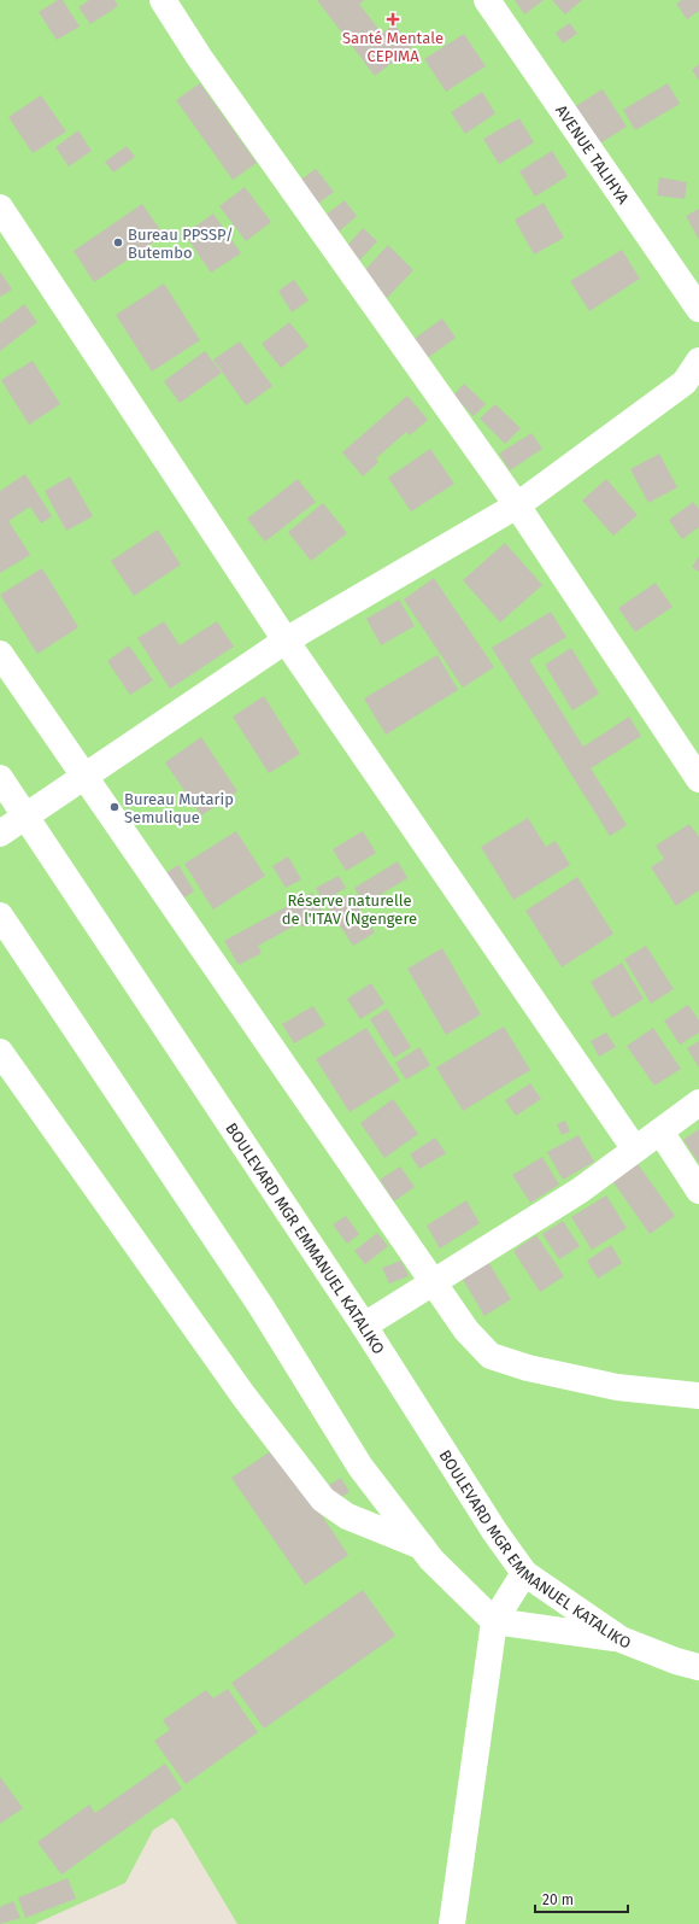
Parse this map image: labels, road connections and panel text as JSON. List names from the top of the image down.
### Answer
{
  "streets": {
    "street": ["AVENUE TALIHYA", "BOULEVARD MGR EMMANUEL KATALIKO"]
  },
  "parks": ["Réserve naturelle de l'ITAV (Ngengere"],
  "places": {
    "health": ["Santé Mentale CEPIMA"],
    "other": ["Bureau PPSSP/ Butembo", "Bureau Mutarip Semulique"]
  },
  "scale_bar": "20 m"
}
